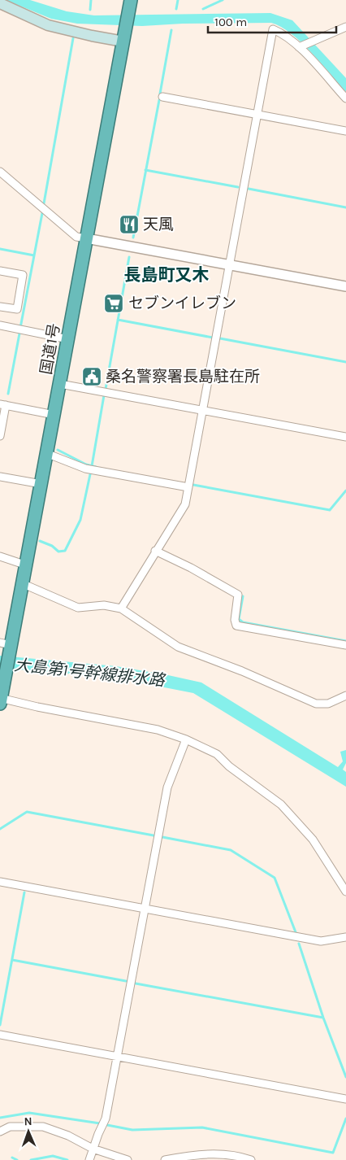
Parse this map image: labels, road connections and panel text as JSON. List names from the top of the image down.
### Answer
{
  "streets": {
    "highway": ["国道1号"]
  },
  "districts": ["長島町又木"],
  "water": ["大島第1号幹線排水路"],
  "places": {
    "restaurant": ["天風"],
    "supermarket": ["セブンイレブン"],
    "public building": ["桑名警察署長島駐在所"]
  },
  "scale_bar": "100 m",
  "north": "top"
}
